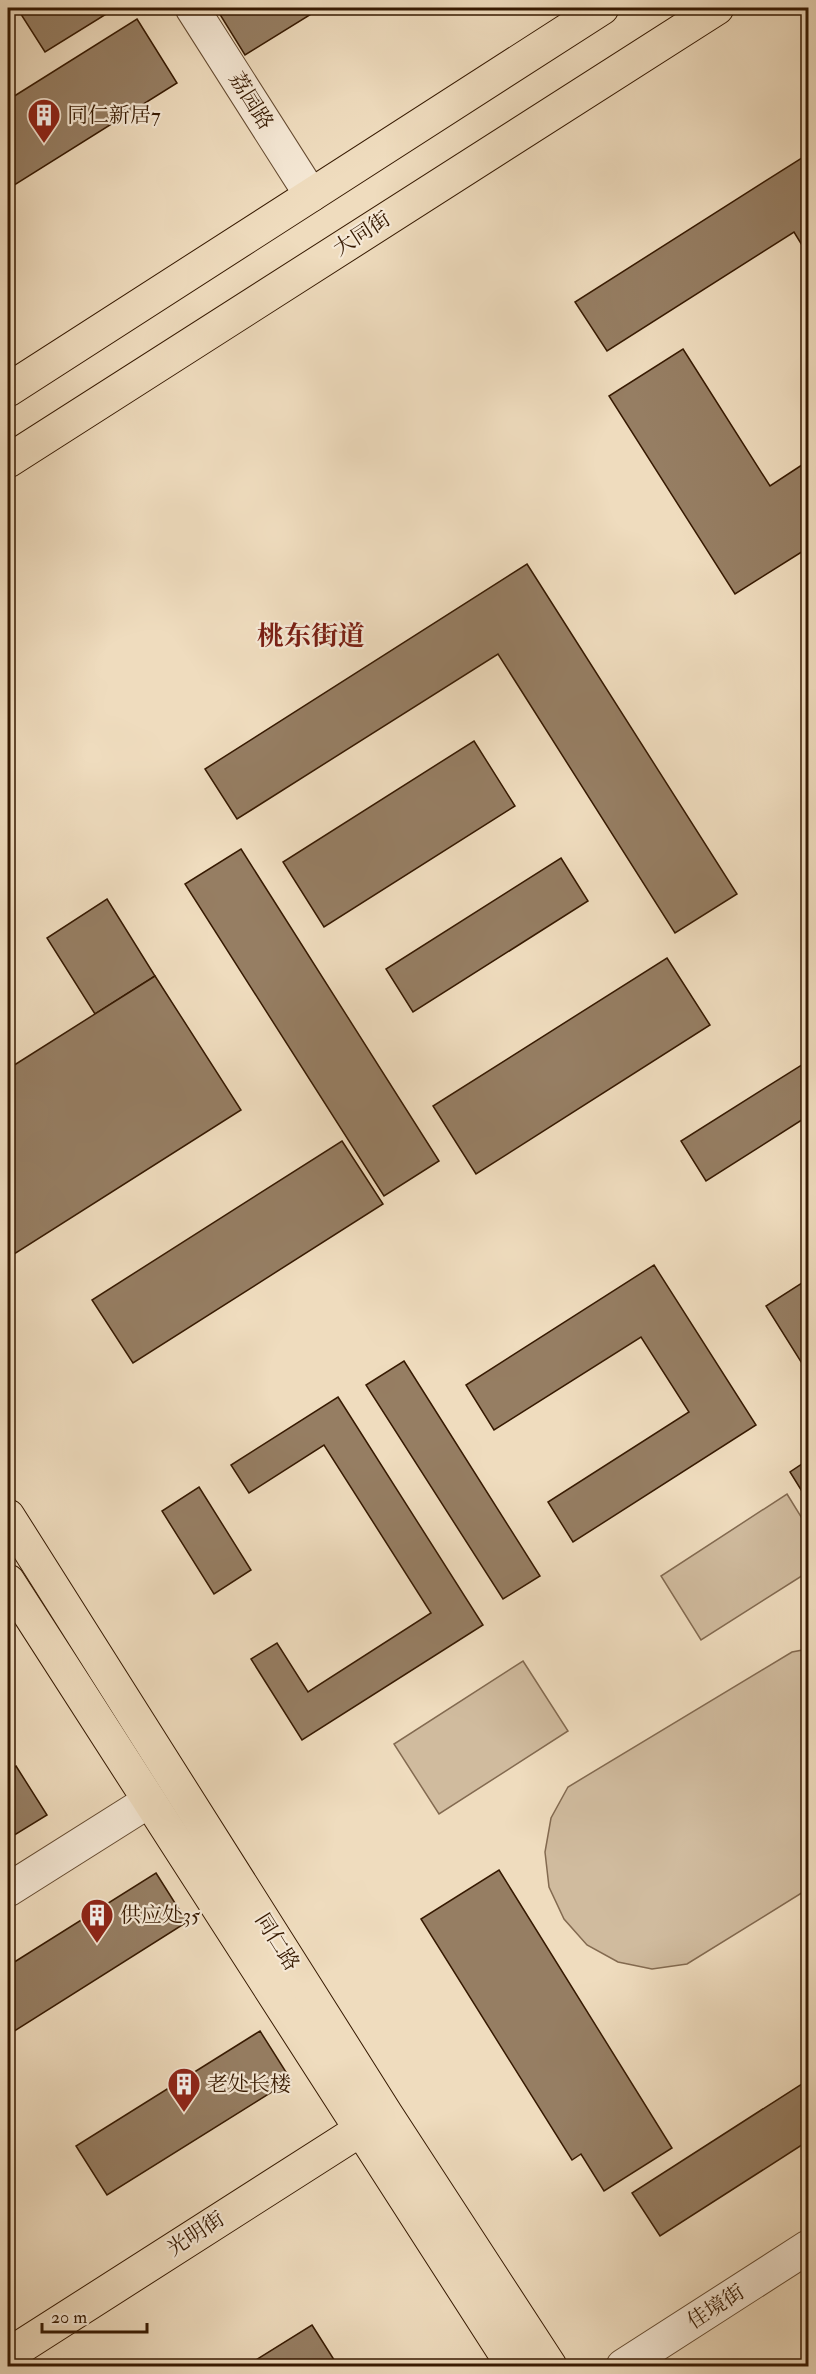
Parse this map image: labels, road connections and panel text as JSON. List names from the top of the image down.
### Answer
{
  "streets": {
    "main road": ["大同街", "同仁路", "光明街"],
    "street": ["荔园路", "佳境街"]
  },
  "crossings": [
    ["同仁路", "光明街"]
  ],
  "districts": ["桃东街道"],
  "places": {
    "building": ["同仁新居7", "供应处35", "老处长楼"]
  },
  "scale_bar": "20 m"
}
